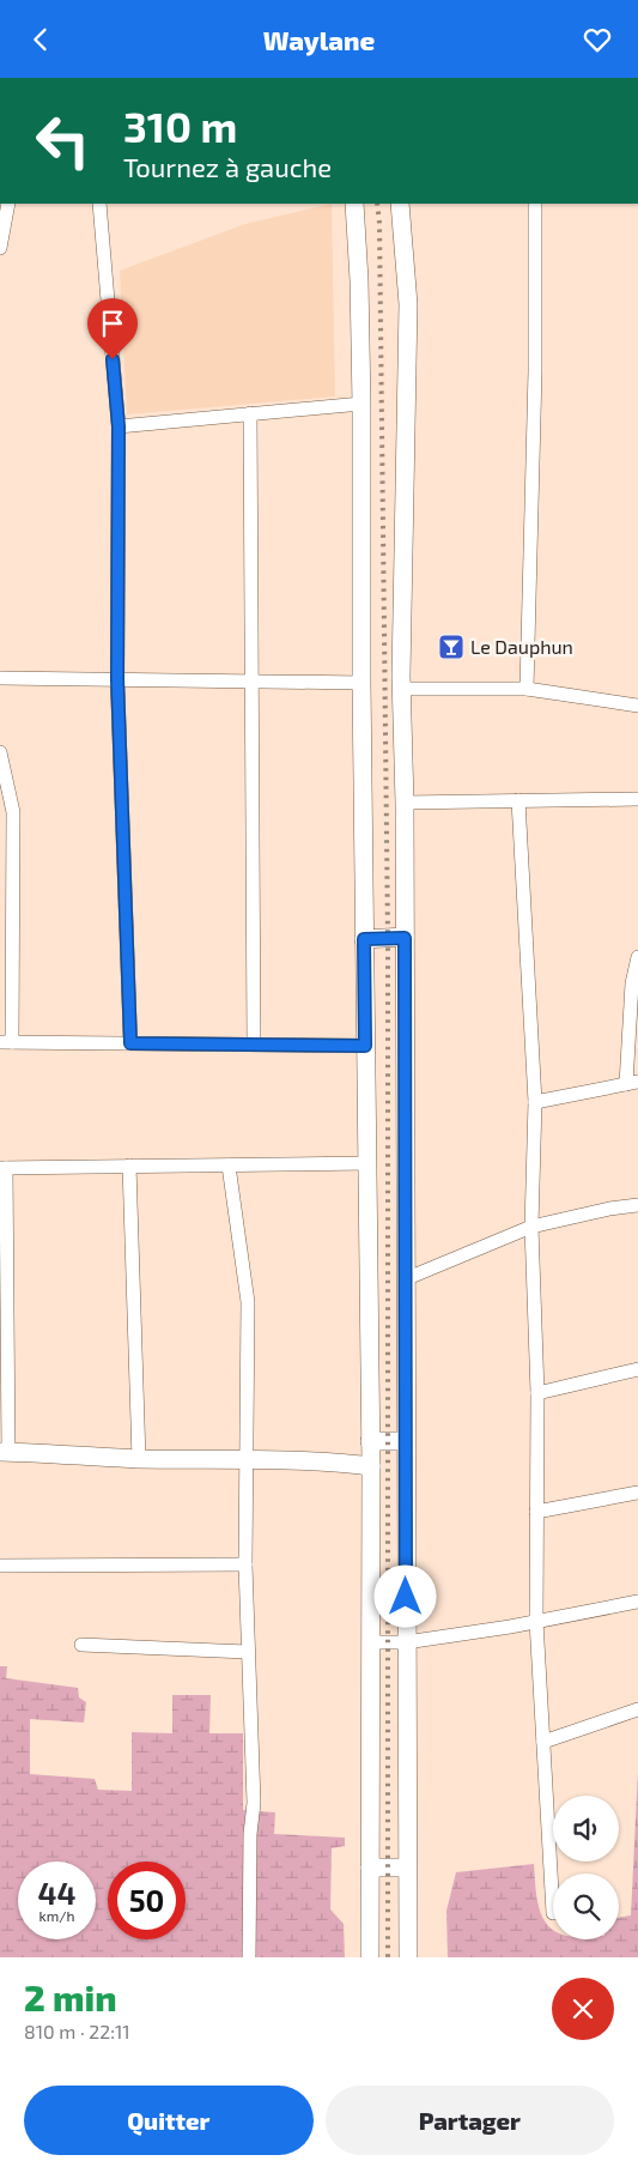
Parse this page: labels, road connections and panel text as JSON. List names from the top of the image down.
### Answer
{
  "places": {
    "bar": ["Le Dauphun"]
  },
  "page": {
    "header": "Waylane",
    "turn": ["310 m", "Tournez à gauche"],
    "speed": "44 km/h",
    "limit": "50",
    "heading": ["2 min", "810 m · 22:11"],
    "buttons": ["Quitter", "Partager"]
  }
}
